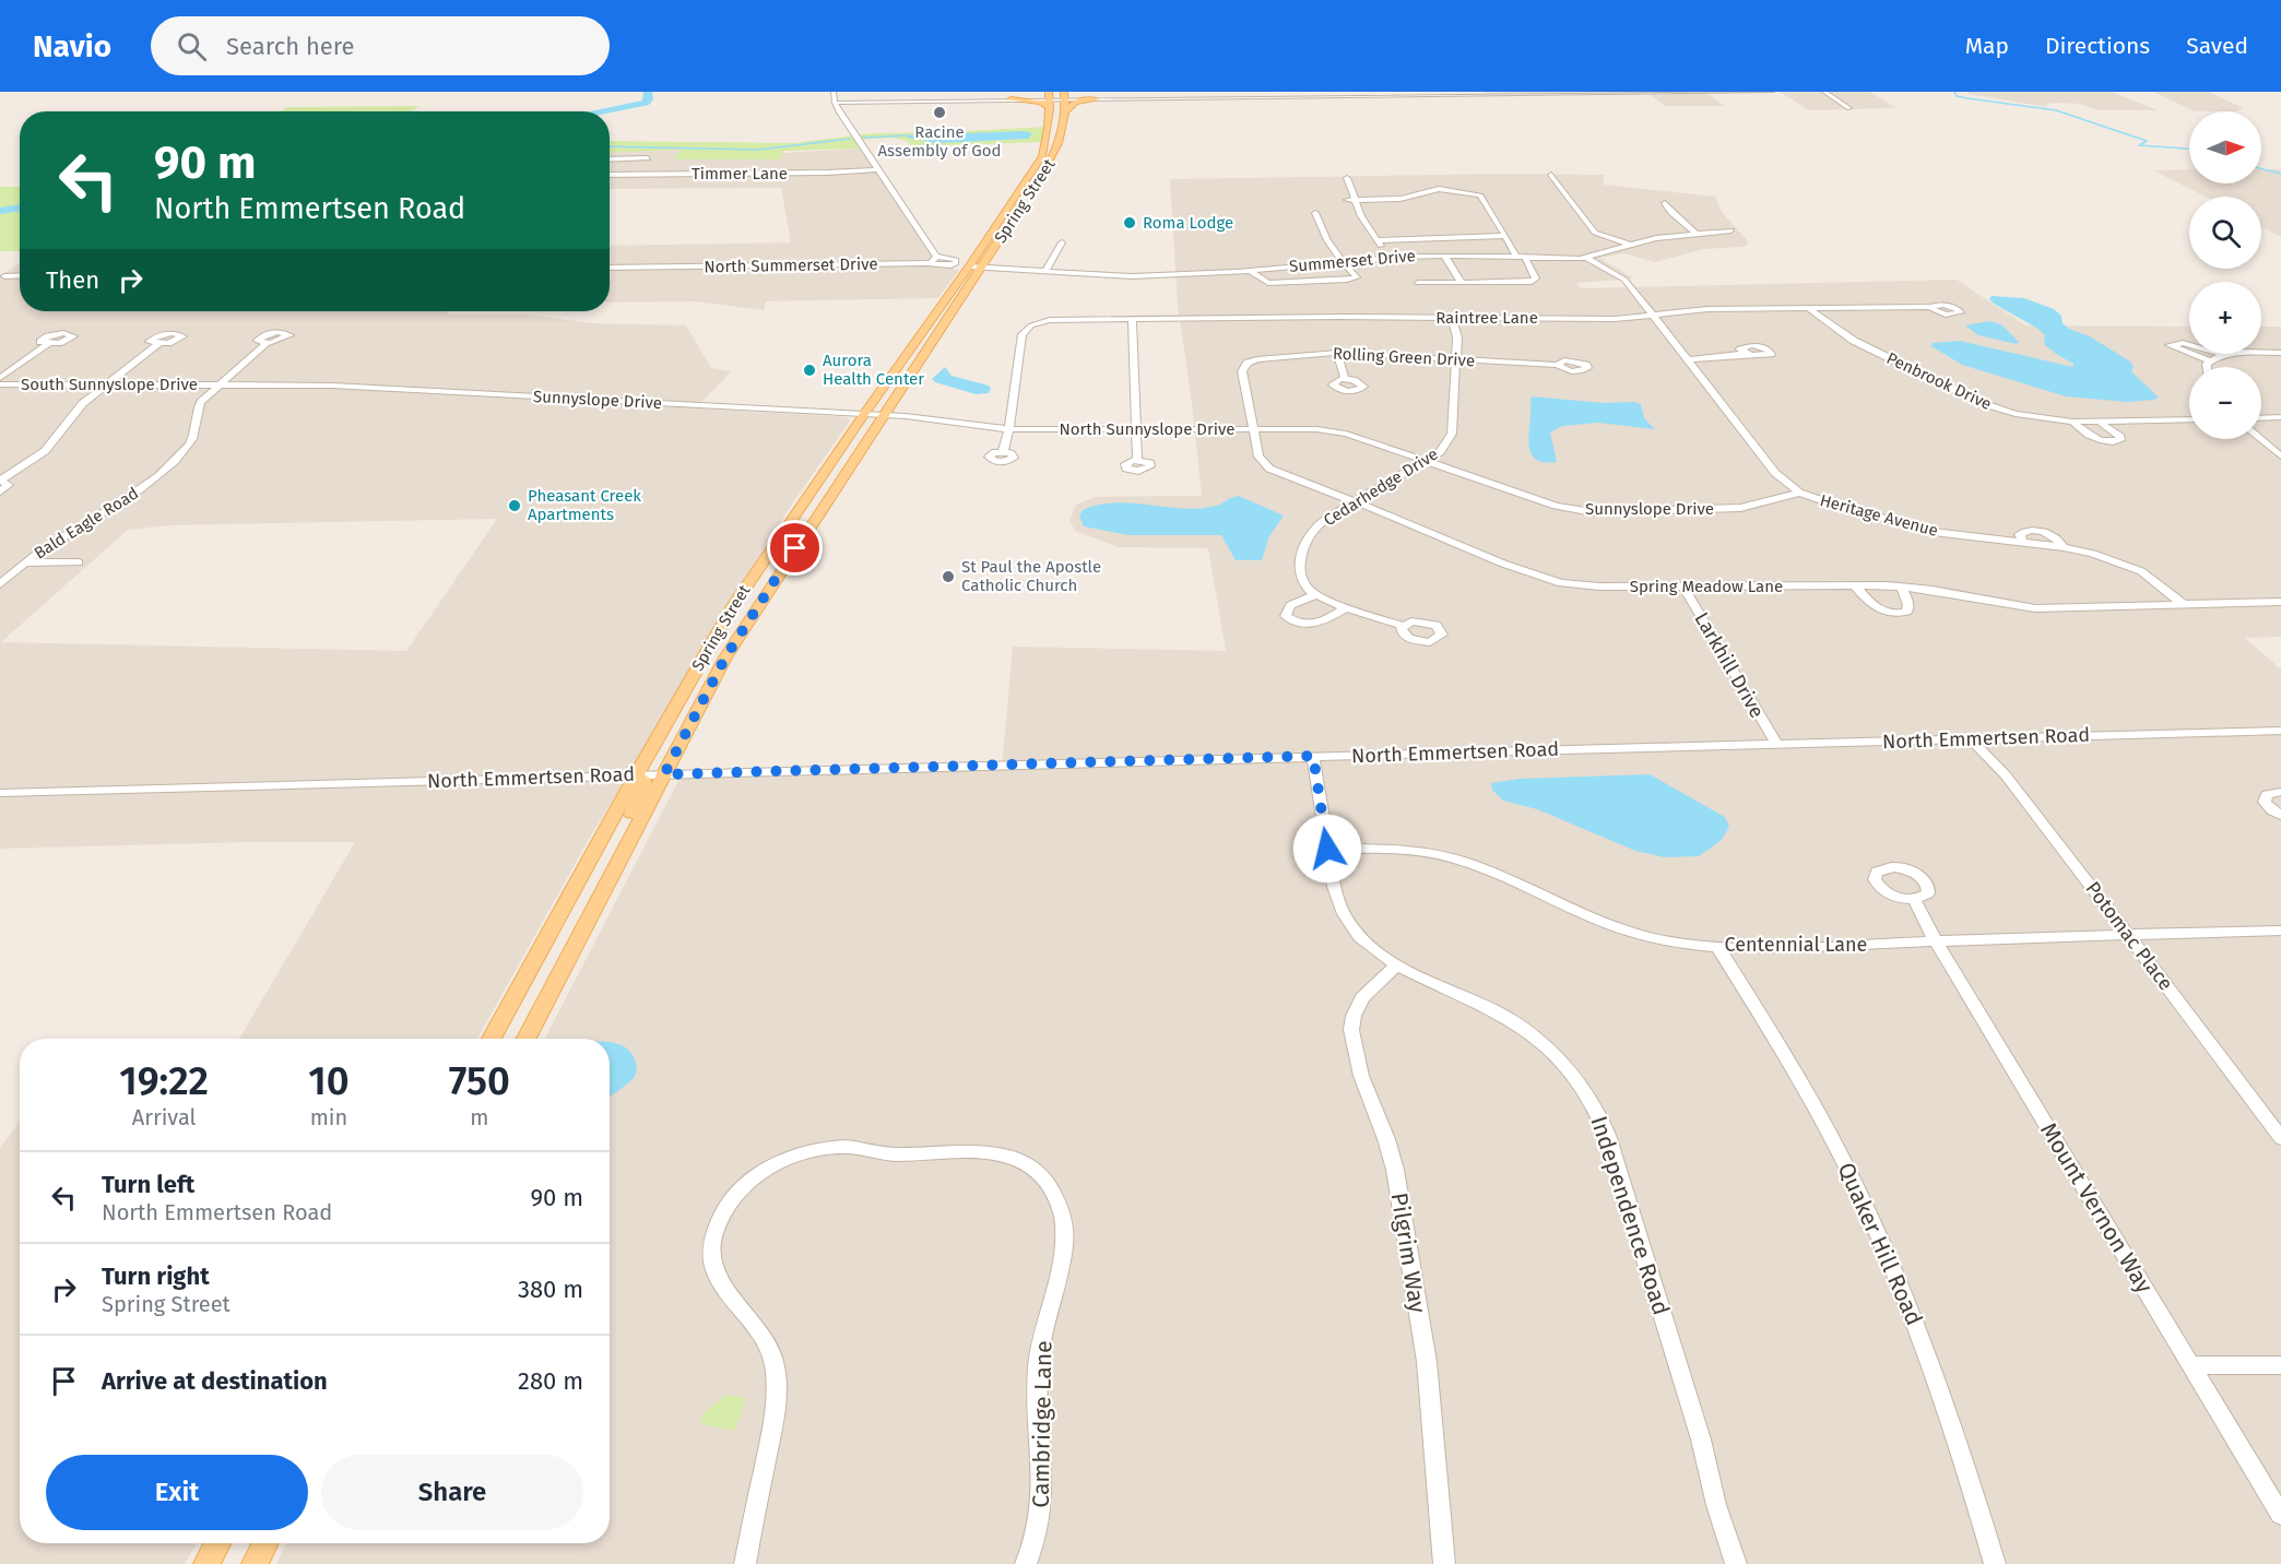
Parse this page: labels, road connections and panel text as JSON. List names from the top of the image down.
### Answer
{
  "streets": {
    "main road": ["Spring Street"],
    "street": [
      "Timmer Lane",
      "Summerset Drive",
      "North Summerset Drive",
      "Raintree Lane",
      "Rolling Green Drive",
      "Penbrook Drive",
      "South Sunnyslope Drive",
      "Sunnyslope Drive",
      "North Sunnyslope Drive",
      "Cedarhedge Drive",
      "Heritage Avenue",
      "Bald Eagle Road",
      "Spring Meadow Lane",
      "Larkhill Drive",
      "North Emmertsen Road",
      "Potomac Place",
      "Centennial Lane",
      "Mount Vernon Way",
      "Independence Road",
      "Quaker Hill Road",
      "Pilgrim Way",
      "Cambridge Lane"
    ]
  },
  "crossings": [
    ["Spring Street", "Summerset Drive"],
    ["Spring Street", "Sunnyslope Drive"],
    ["Spring Street", "North Sunnyslope Drive"],
    ["Spring Street", "North Emmertsen Road"],
    ["Summerset Drive", "Heritage Avenue"],
    ["Raintree Lane", "Penbrook Drive"],
    ["Raintree Lane", "North Sunnyslope Drive"],
    ["Raintree Lane", "Cedarhedge Drive"],
    ["Raintree Lane", "Heritage Avenue"],
    ["Rolling Green Drive", "Cedarhedge Drive"],
    ["Rolling Green Drive", "Spring Meadow Lane"],
    ["South Sunnyslope Drive", "Sunnyslope Drive"],
    ["South Sunnyslope Drive", "Bald Eagle Road"],
    ["Sunnyslope Drive", "North Sunnyslope Drive"],
    ["Sunnyslope Drive", "Cedarhedge Drive"],
    ["Sunnyslope Drive", "Heritage Avenue"],
    ["Sunnyslope Drive", "Bald Eagle Road"],
    ["North Sunnyslope Drive", "Cedarhedge Drive"],
    ["North Sunnyslope Drive", "Spring Meadow Lane"],
    ["Cedarhedge Drive", "Spring Meadow Lane"],
    ["Heritage Avenue", "Spring Meadow Lane"],
    ["Spring Meadow Lane", "Larkhill Drive"],
    ["Larkhill Drive", "North Emmertsen Road"],
    ["North Emmertsen Road", "Potomac Place"],
    ["North Emmertsen Road", "Independence Road"],
    ["Potomac Place", "Centennial Lane"],
    ["Centennial Lane", "Mount Vernon Way"],
    ["Centennial Lane", "Independence Road"],
    ["Centennial Lane", "Quaker Hill Road"],
    ["Independence Road", "Pilgrim Way"]
  ],
  "places": [
    "Racine Assembly of God",
    "Roma Lodge",
    "Aurora Health Center",
    "Pheasant Creek Apartments",
    "St Paul the Apostle Catholic Church"
  ],
  "north": "right",
  "page": {
    "header": "Navio",
    "search": "Search here",
    "nav": ["Map", "Directions", "Saved"],
    "map_buttons": ["+", "−"],
    "turn": ["90 m", "North Emmertsen Road"],
    "then": "Then",
    "eta": [
      "19:22",
      "Arrival",
      "10",
      "min",
      "750",
      "m"
    ],
    "list": [
      {
        "name": "Turn left",
        "note": "North Emmertsen Road",
        "value": "90 m"
      },
      {
        "name": "Turn right",
        "note": "Spring Street",
        "value": "380 m"
      },
      {
        "name": "Arrive at destination",
        "value": "280 m"
      }
    ],
    "buttons": ["Exit", "Share"]
  }
}
